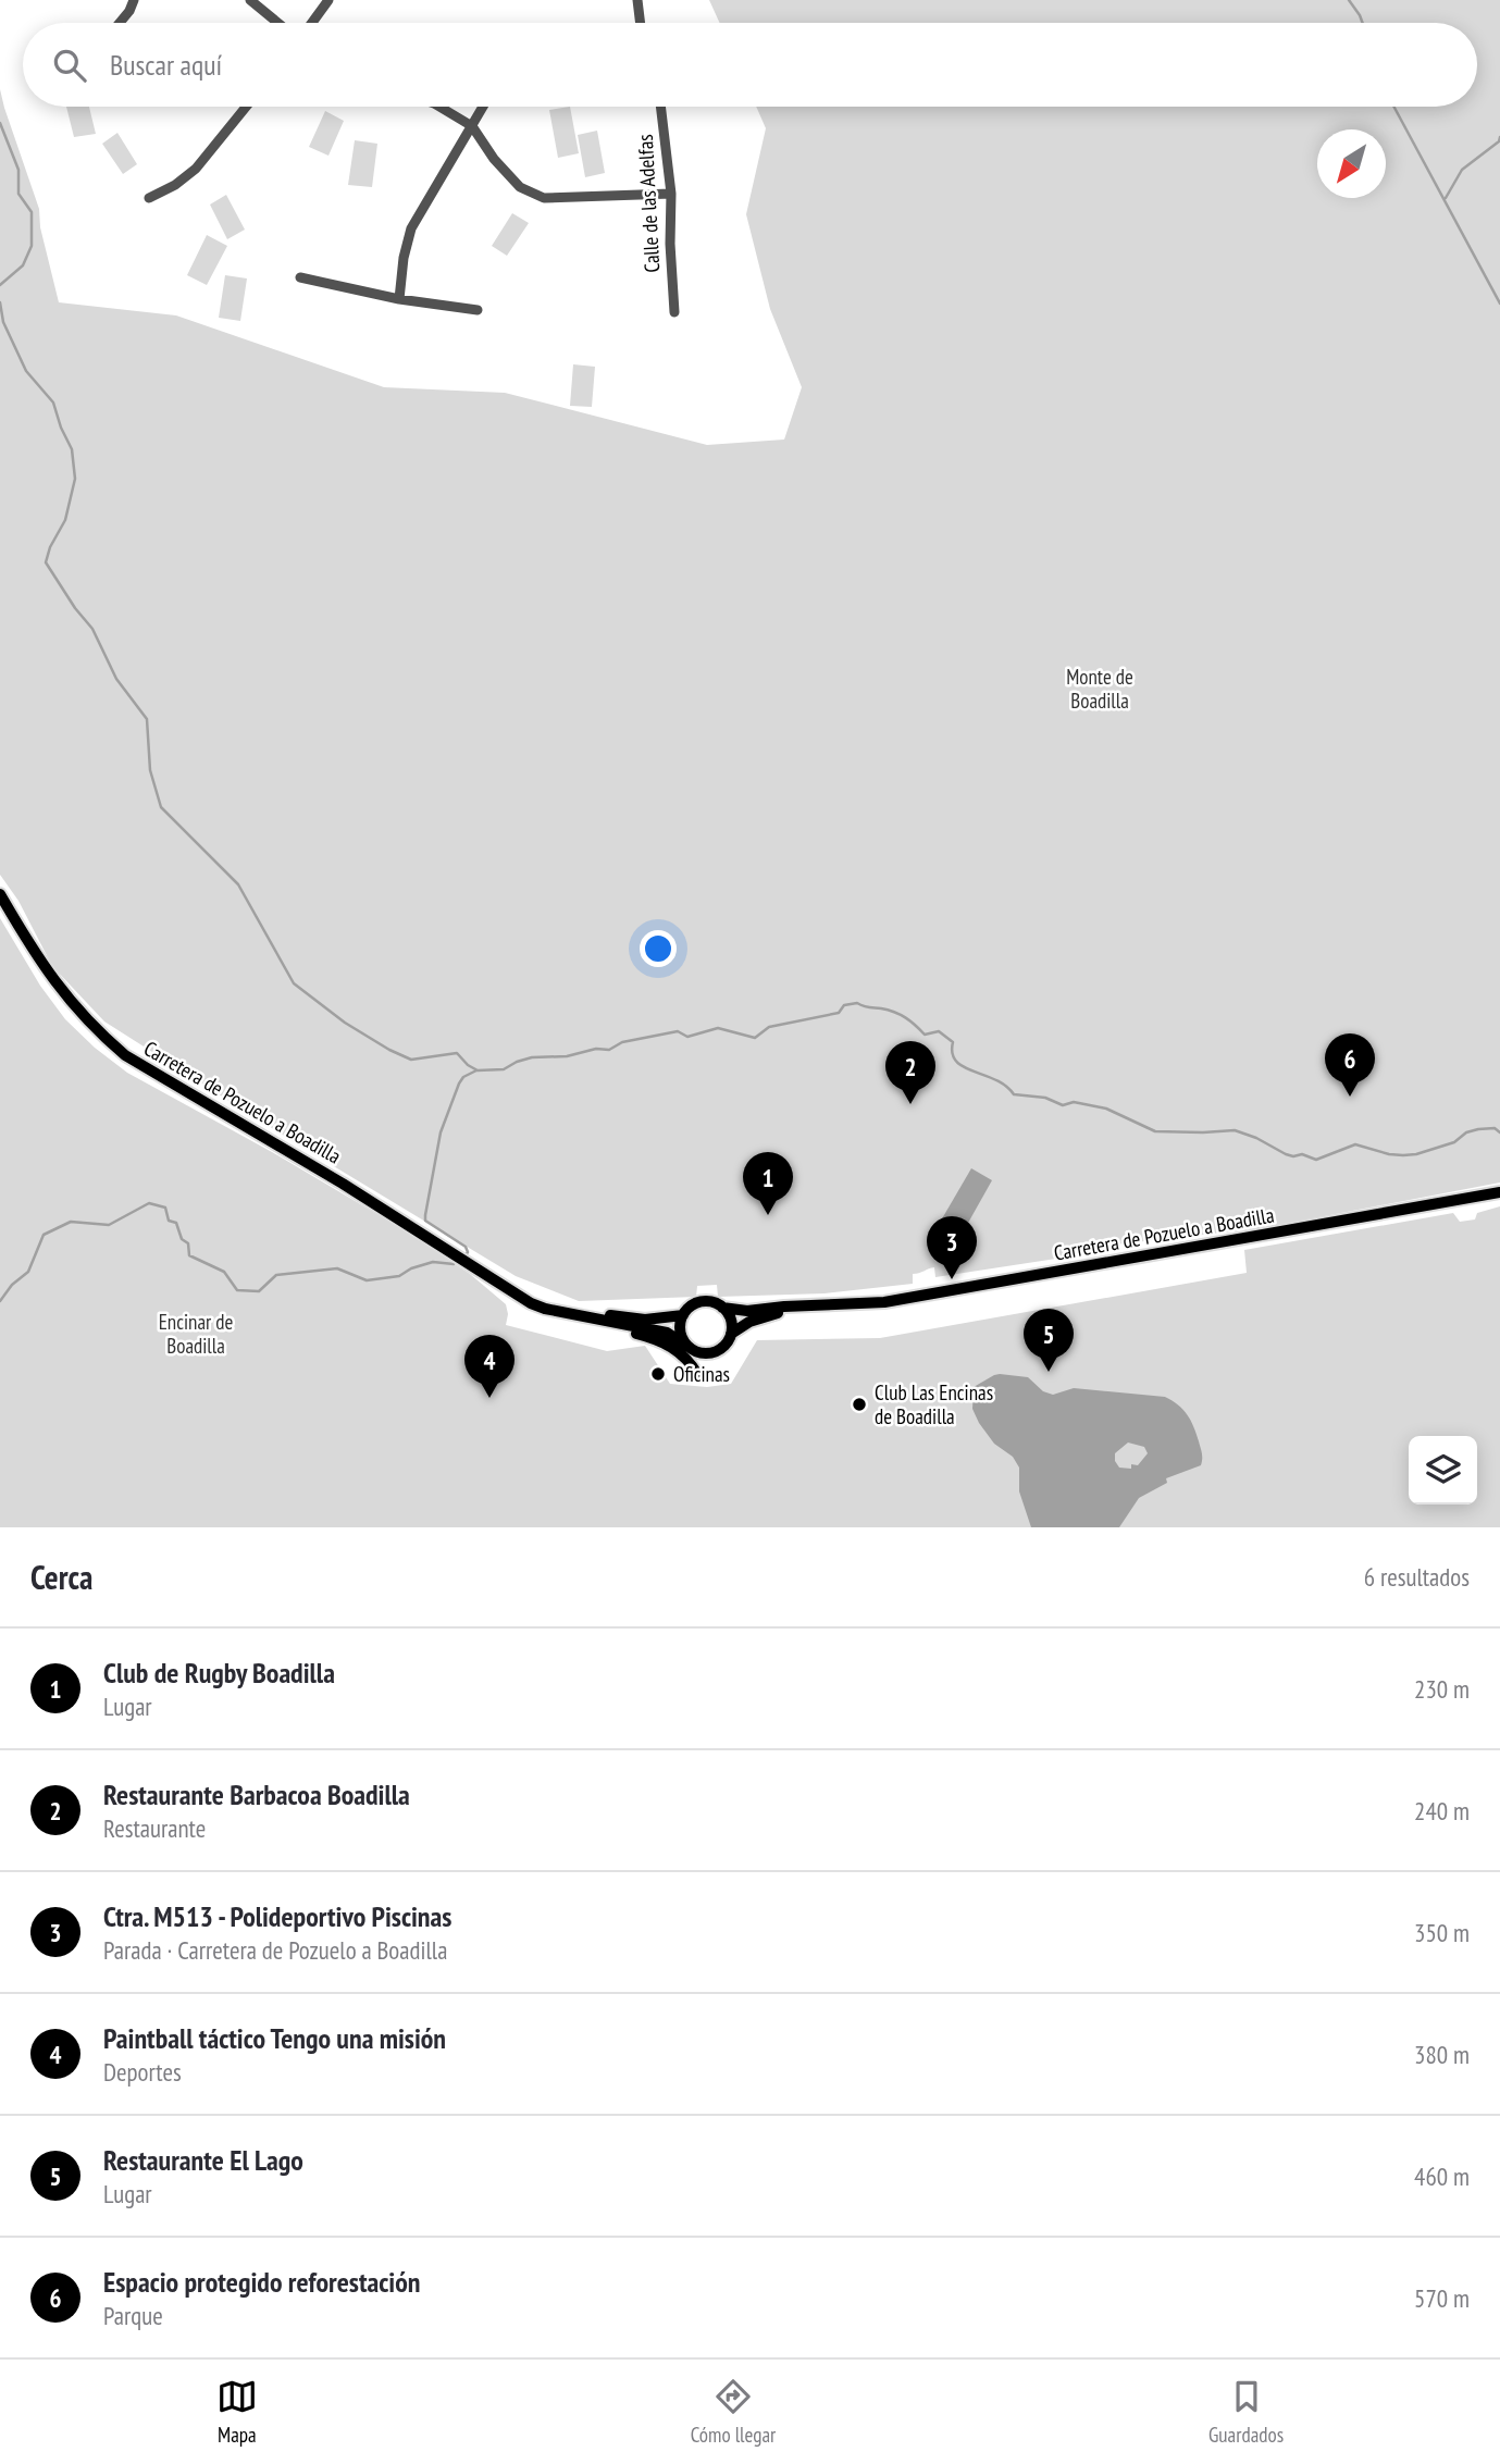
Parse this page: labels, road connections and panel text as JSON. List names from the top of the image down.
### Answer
{
  "streets": {
    "main road": ["Carretera de Pozuelo a Boadilla"],
    "street": ["Calle de las Adelfas"]
  },
  "parks": ["Monte de Boadilla", "Encinar de Boadilla"],
  "places": ["Oficinas", "Club Las Encinas de Boadilla"],
  "north": "bottom left",
  "page": {
    "search": "Buscar aquí",
    "pins": [
      "6",
      "2",
      "1",
      "3",
      "5",
      "4"
    ],
    "heading": ["Cerca", "6 resultados"],
    "list": [
      {
        "mark": "1",
        "name": "Club de Rugby Boadilla",
        "note": "Lugar",
        "value": "230 m"
      },
      {
        "mark": "2",
        "name": "Restaurante Barbacoa Boadilla",
        "note": "Restaurante",
        "value": "240 m"
      },
      {
        "mark": "3",
        "name": "Ctra. M513 - Polideportivo Piscinas",
        "note": "Parada · Carretera de Pozuelo a Boadilla",
        "value": "350 m"
      },
      {
        "mark": "4",
        "name": "Paintball táctico Tengo una misión",
        "note": "Deportes",
        "value": "380 m"
      },
      {
        "mark": "5",
        "name": "Restaurante El Lago",
        "note": "Lugar",
        "value": "460 m"
      },
      {
        "mark": "6",
        "name": "Espacio protegido reforestación",
        "note": "Parque",
        "value": "570 m"
      }
    ],
    "nav": ["Mapa", "Cómo llegar", "Guardados"]
  }
}
